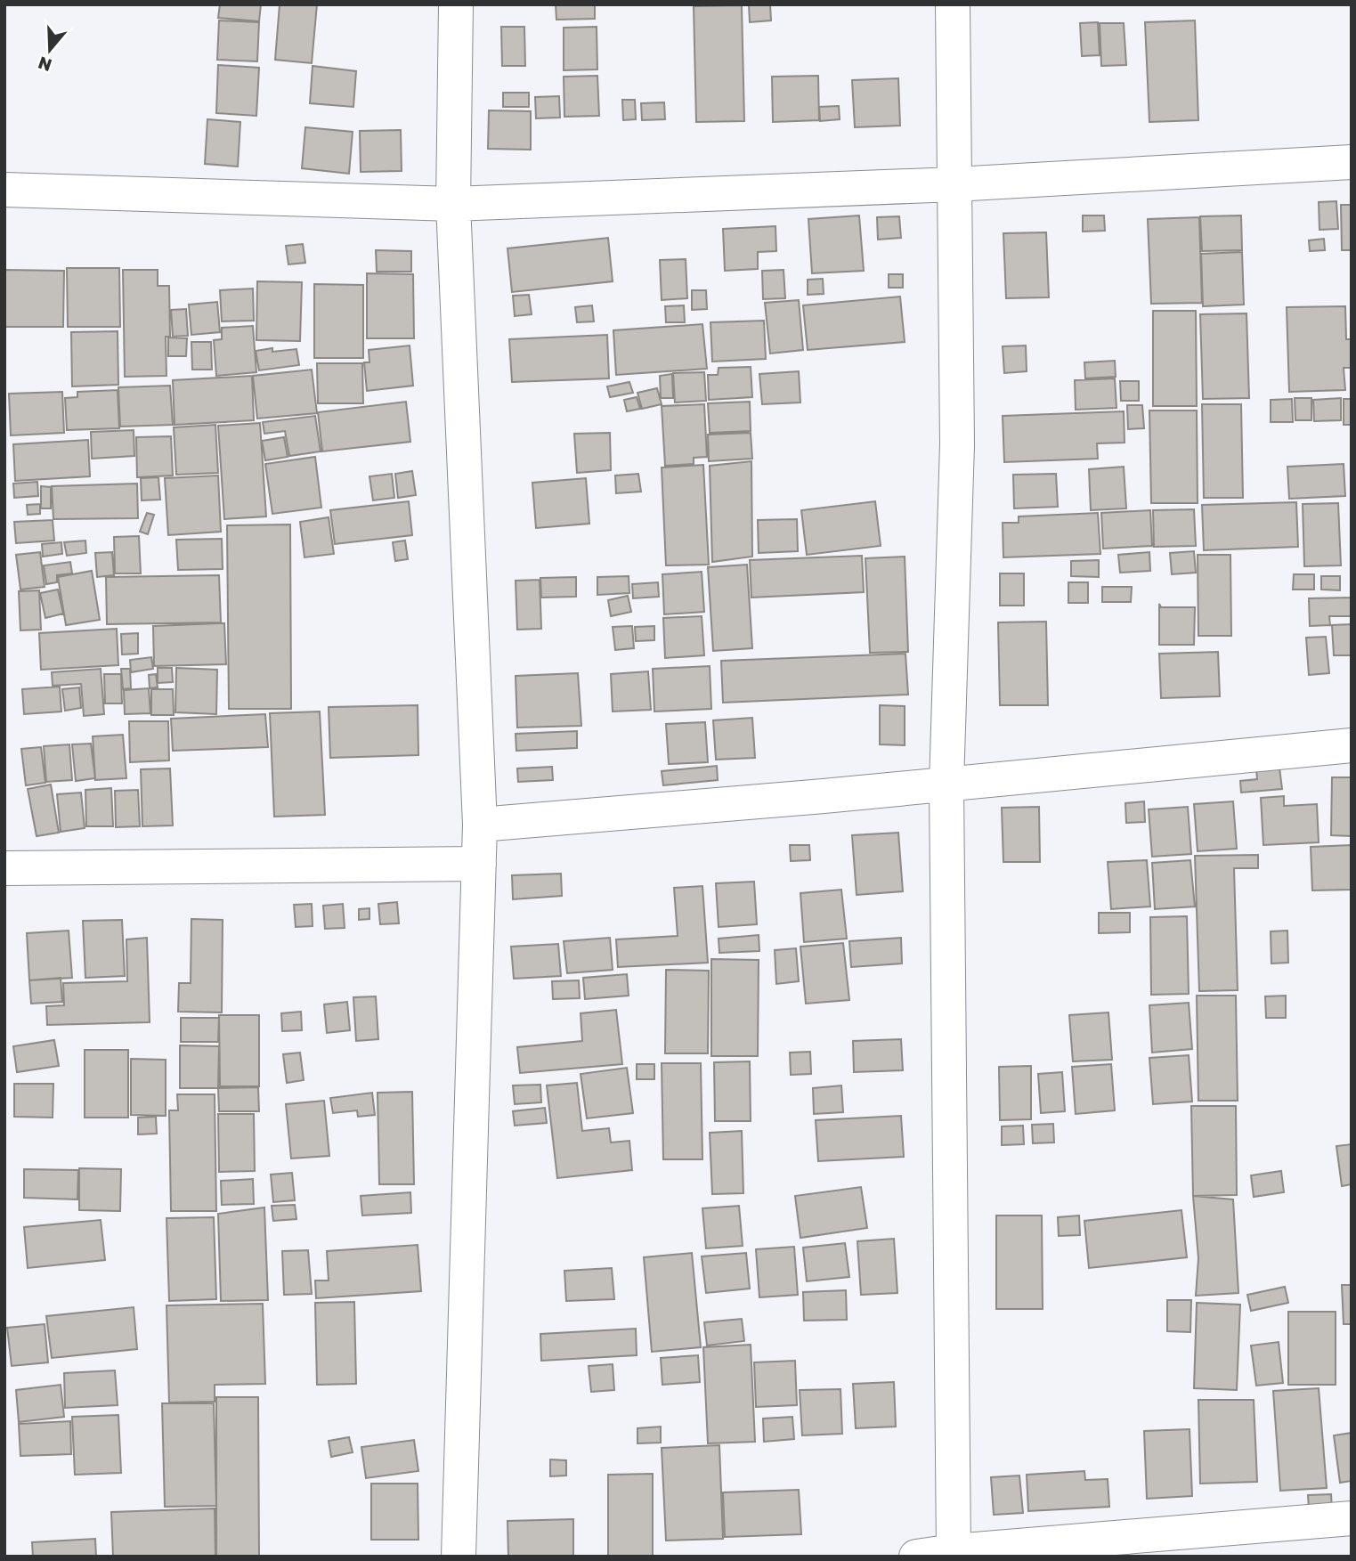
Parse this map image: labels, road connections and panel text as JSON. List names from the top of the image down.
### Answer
{
  "north": "bottom"
}
